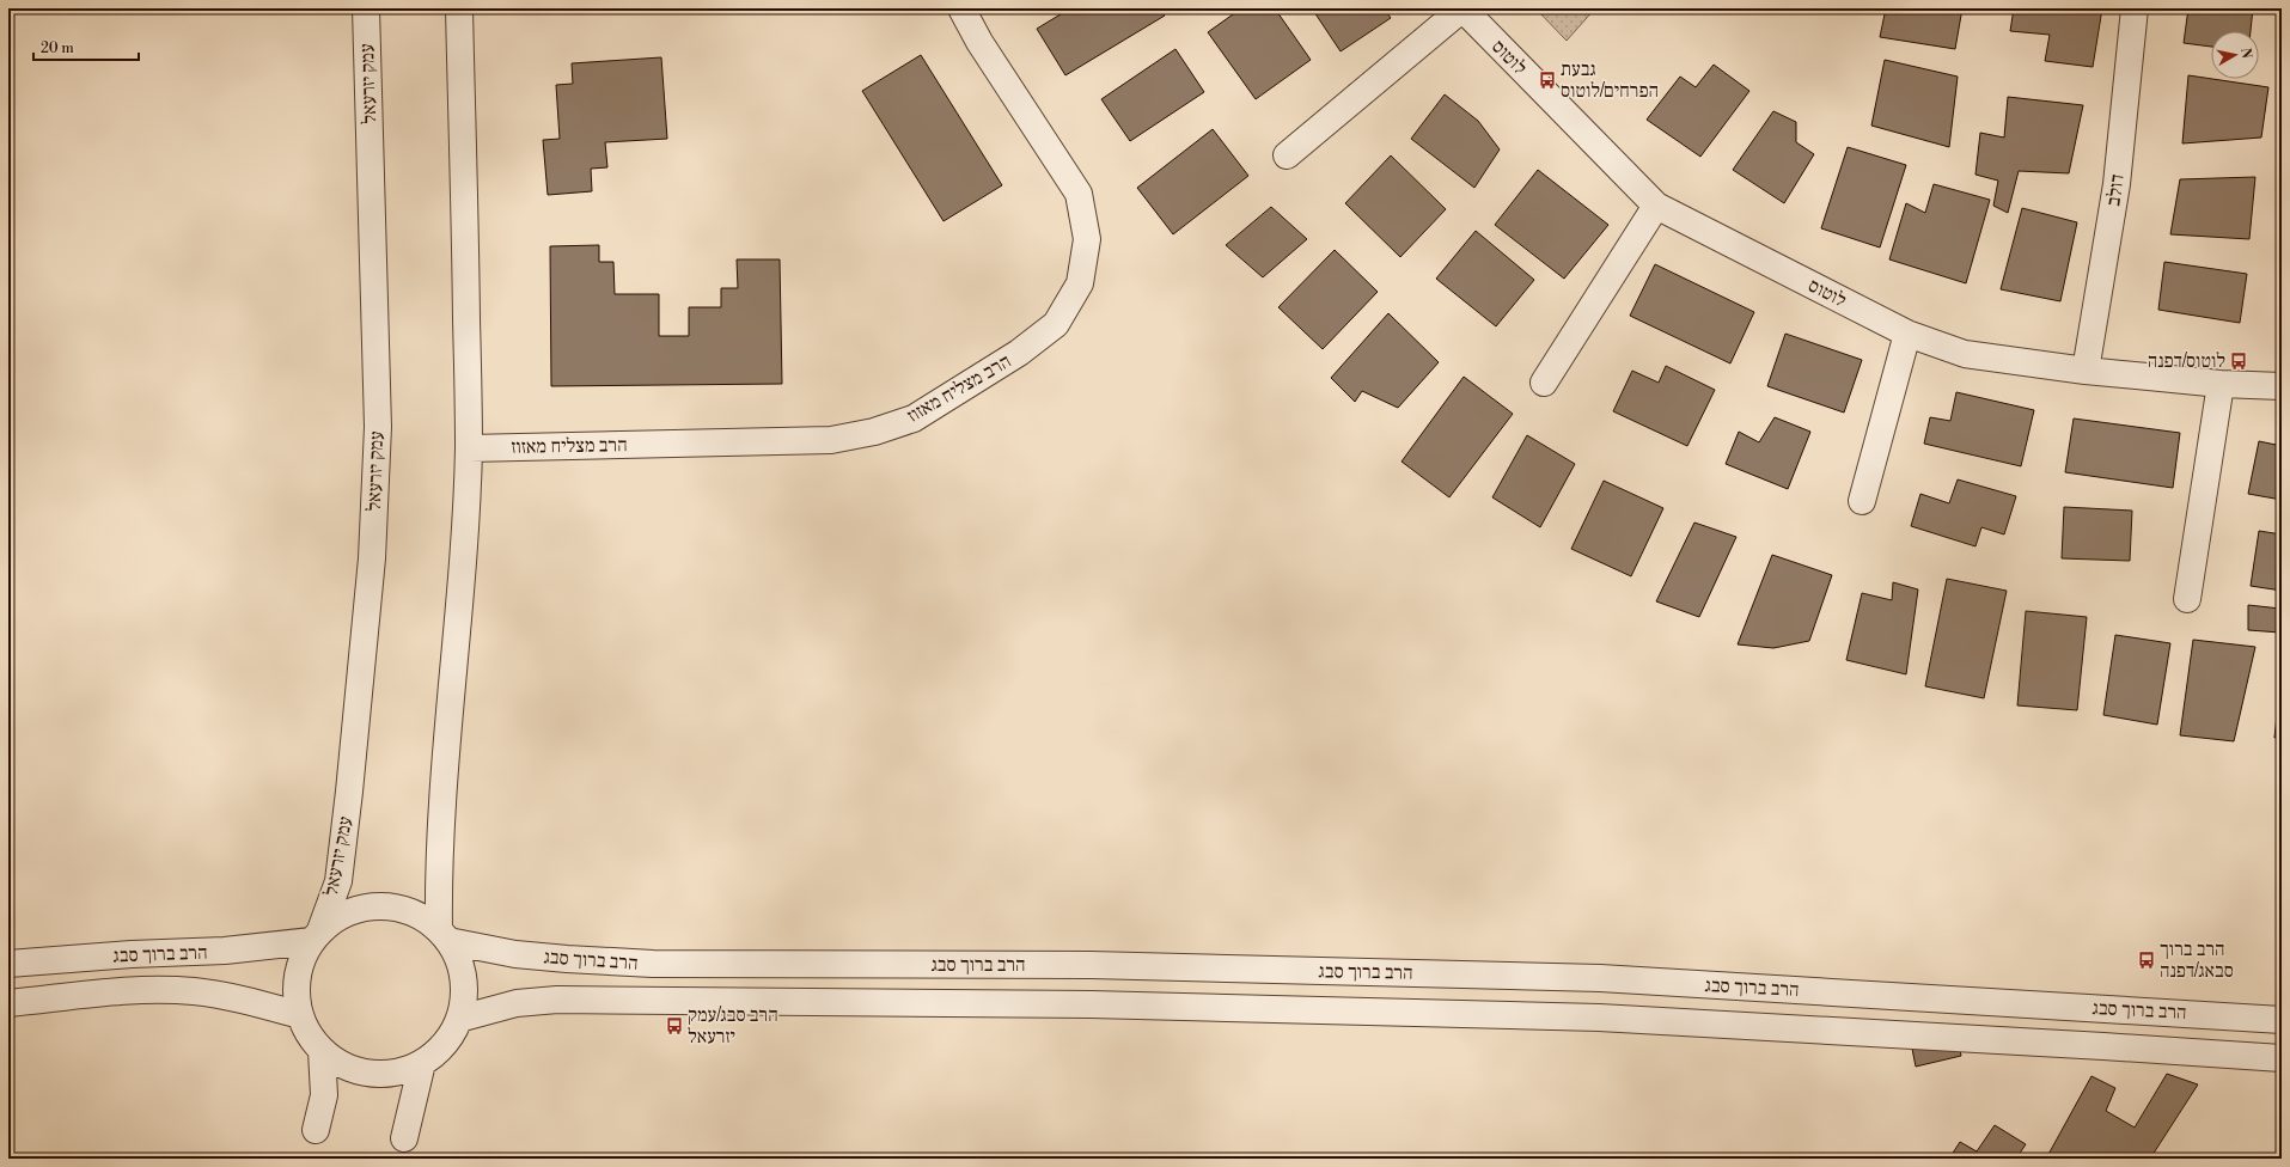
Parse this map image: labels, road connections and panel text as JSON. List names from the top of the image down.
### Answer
{
  "streets": {
    "street": [
      "לוטוס",
      "עמק יזרעאל",
      "דולב",
      "הרב מצליח מאזוז",
      "הרב ברוך סבג"
    ]
  },
  "crossings": [
    ["לוטוס", "דולב"],
    ["עמק יזרעאל", "הרב ברוך סבג"]
  ],
  "places": {
    "bus stop": [
      "גבעת הפרחים/לוטוס",
      "לוטוס/דפנה",
      "הרב ברוך סבאג/דפנה",
      "הרב סבג/עמק יזרעאל"
    ]
  },
  "scale_bar": "20 m",
  "north": "right"
}
